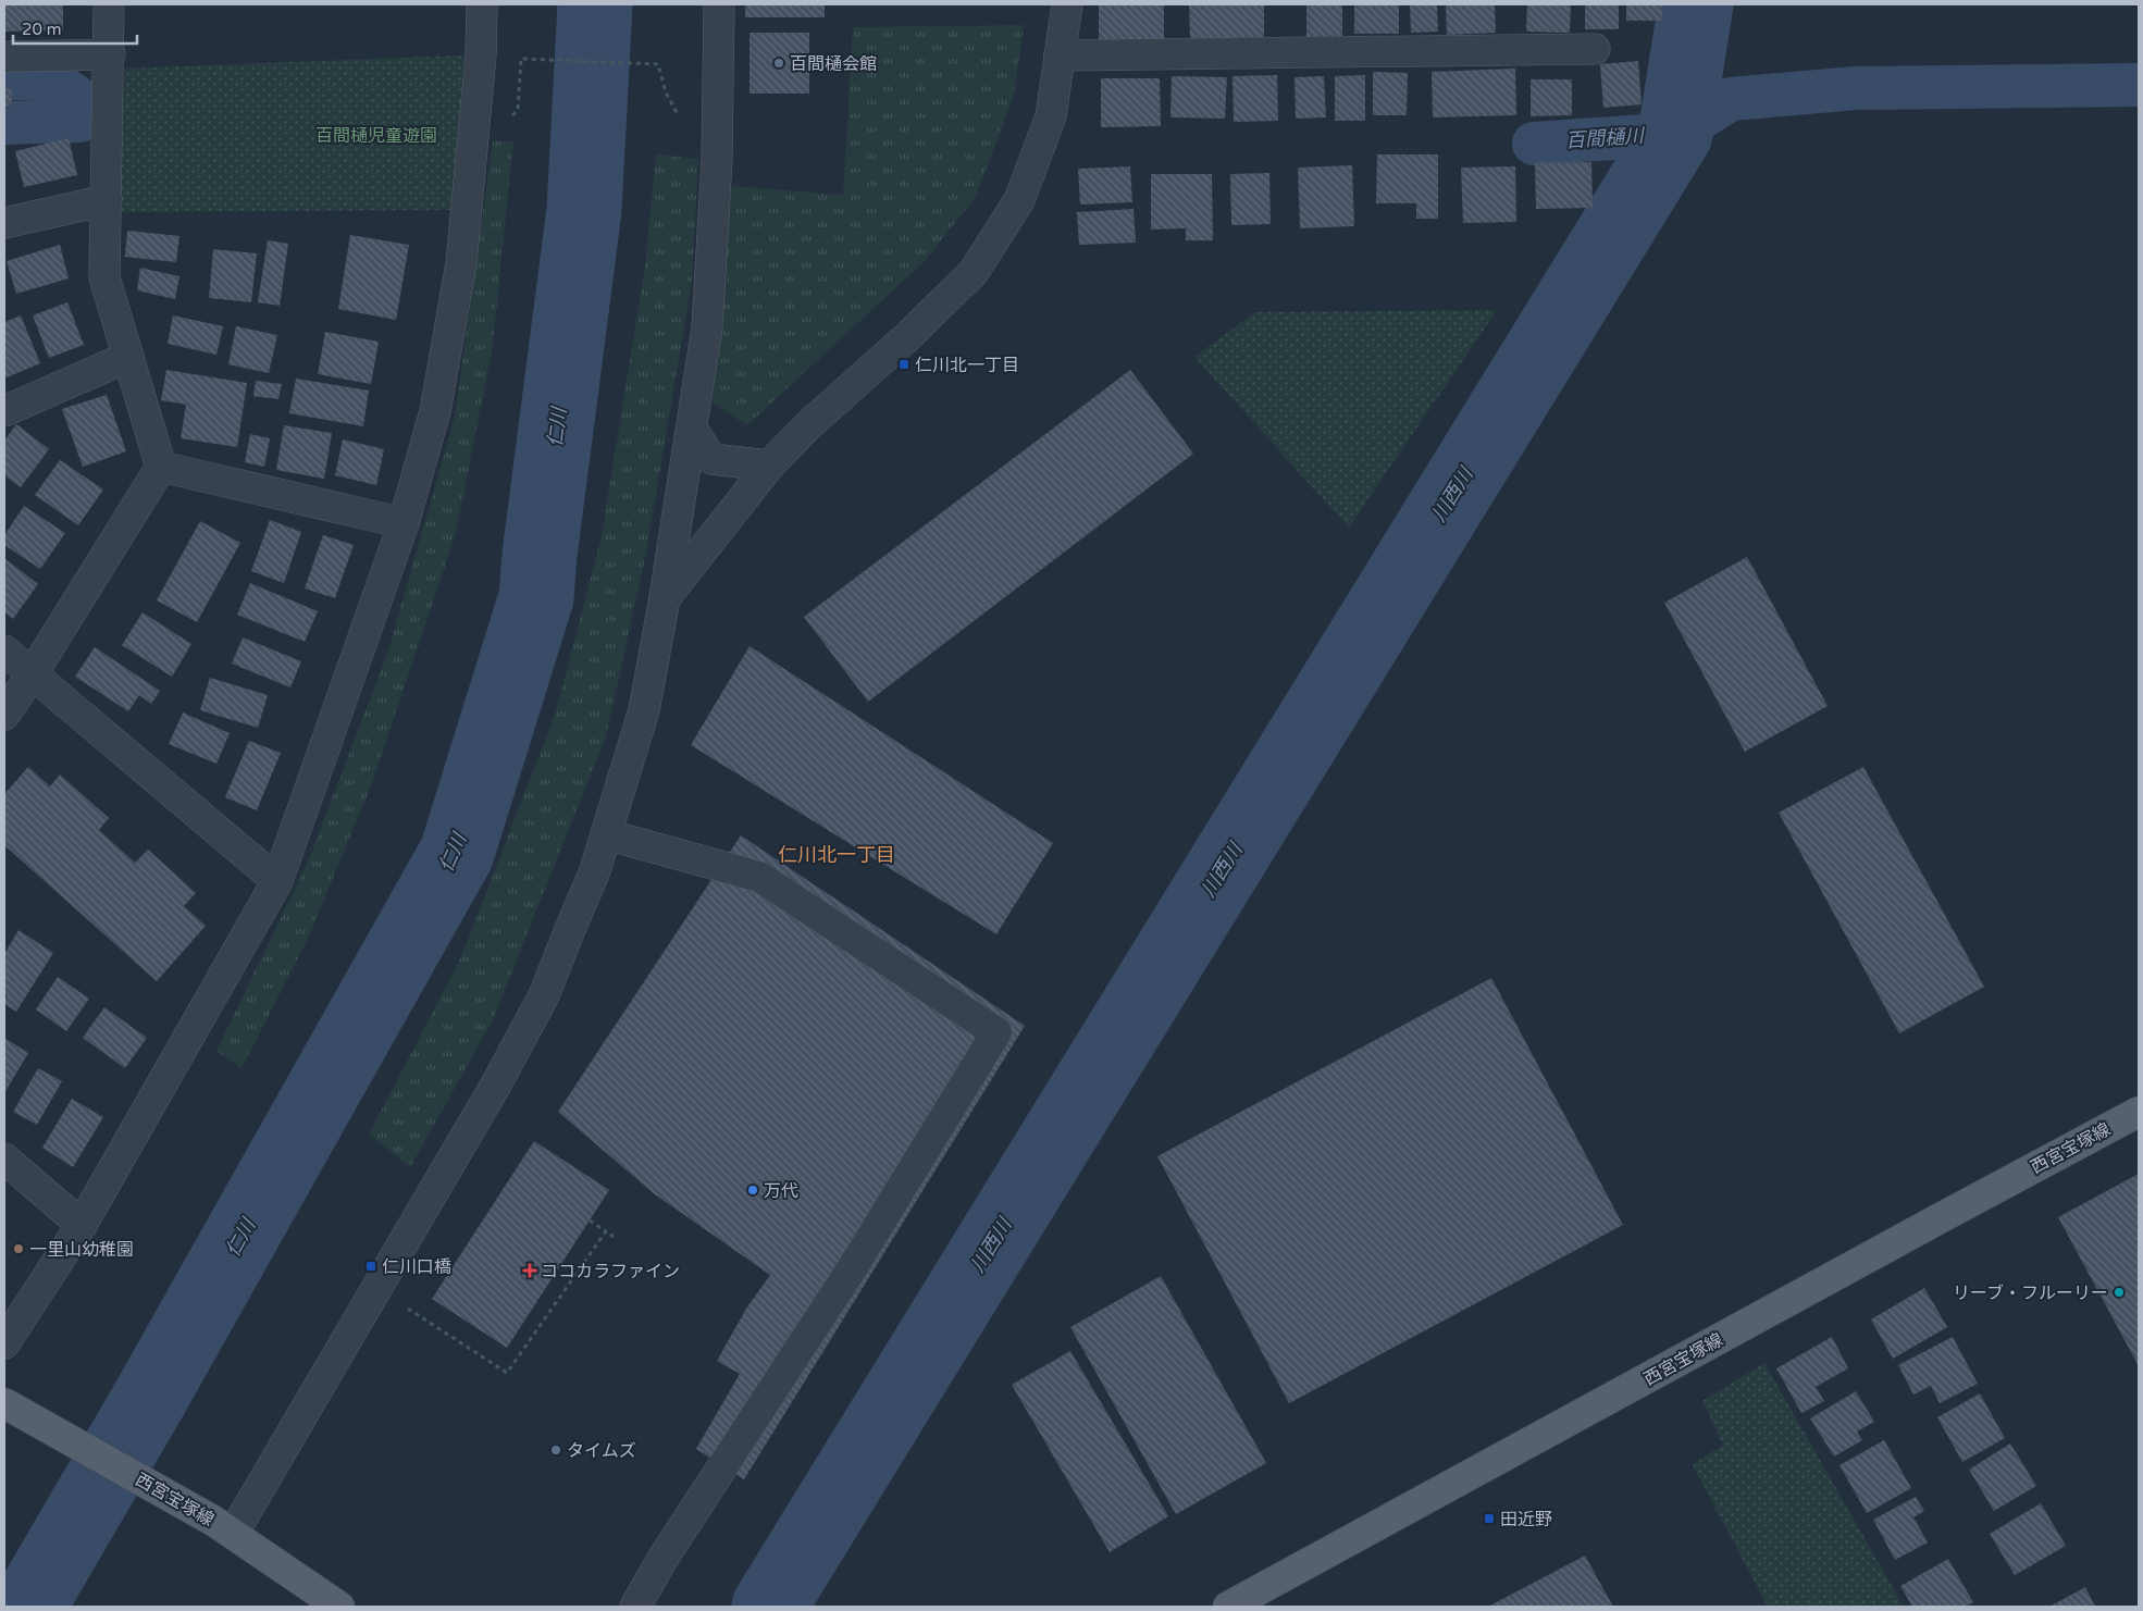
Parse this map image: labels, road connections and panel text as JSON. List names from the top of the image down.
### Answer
{
  "streets": {
    "main road": ["西宮宝塚線"]
  },
  "districts": ["仁川北一丁目"],
  "water": ["百間樋川", "仁川", "川西川"],
  "parks": ["百間樋児童遊園"],
  "places": {
    "other": [
      "百間樋会館",
      "万代",
      "一里山幼稚園",
      "リーブ・フルーリー",
      "タイムズ"
    ],
    "transit": ["仁川北一丁目", "仁川口橋", "田近野"],
    "health": ["ココカラファイン"]
  },
  "scale_bar": "20 m"
}
